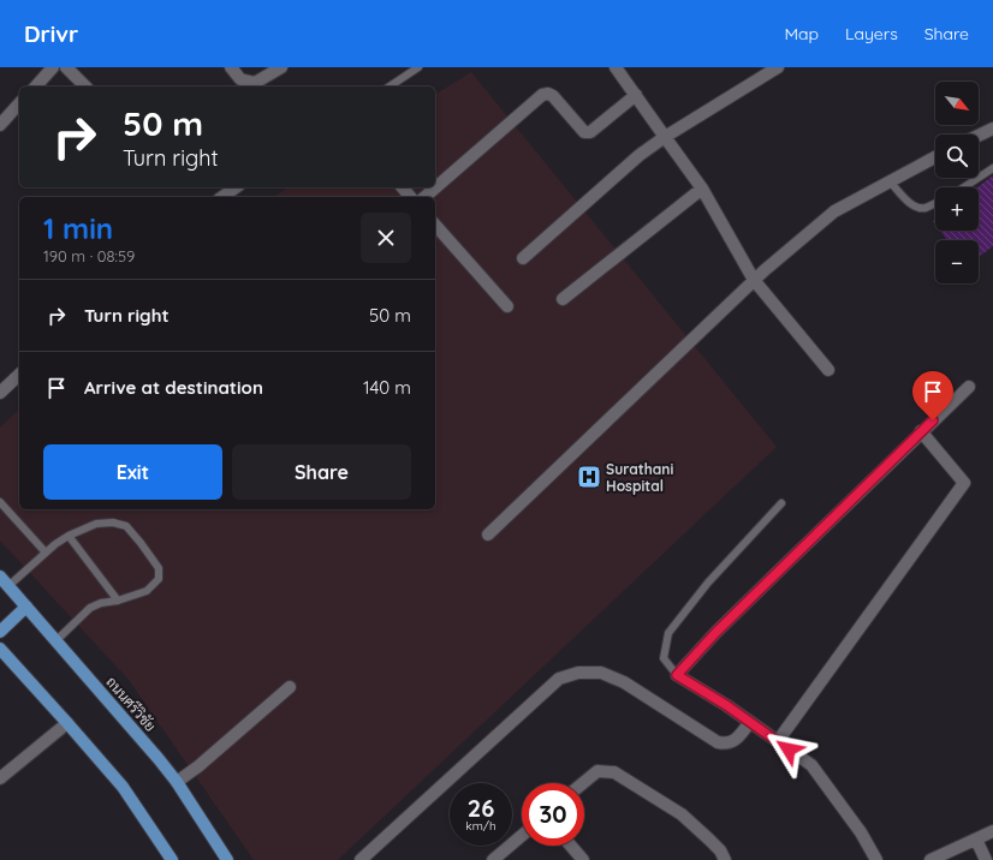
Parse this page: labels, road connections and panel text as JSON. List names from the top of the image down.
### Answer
{
  "streets": {
    "main road": ["ถนนศรีวิชัย"]
  },
  "places": {
    "hospital": ["Surathani Hospital"]
  },
  "north": "bottom right",
  "page": {
    "header": "Drivr",
    "nav": ["Map", "Layers", "Share"],
    "map_buttons": ["+", "−"],
    "turn": ["50 m", "Turn right"],
    "heading": ["1 min", "190 m · 08:59"],
    "list": [
      {
        "name": "Turn right",
        "value": "50 m"
      },
      {
        "name": "Arrive at destination",
        "value": "140 m"
      }
    ],
    "buttons": ["Exit", "Share"],
    "speed": "26 km/h",
    "limit": "30"
  }
}
